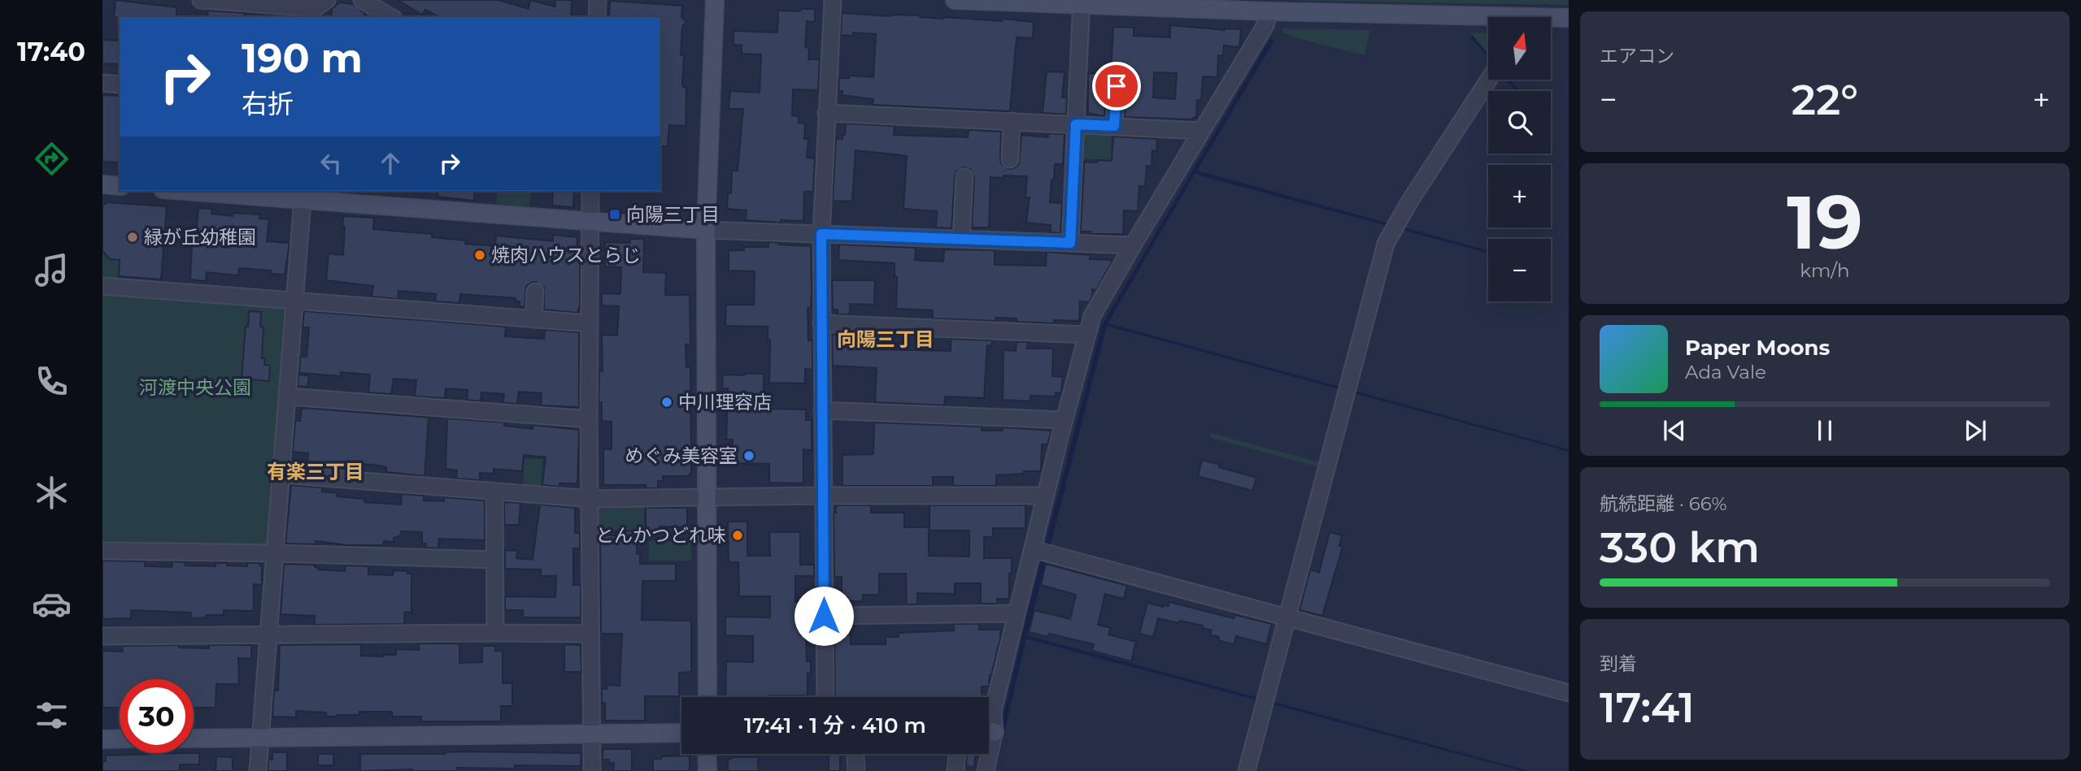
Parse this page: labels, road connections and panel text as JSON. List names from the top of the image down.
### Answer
{
  "districts": ["向陽三丁目", "有楽三丁目"],
  "parks": ["河渡中央公園"],
  "places": {
    "transit": ["向陽三丁目"],
    "other": [
      "緑が丘幼稚園",
      "焼肉ハウスとらじ",
      "中川理容店",
      "めぐみ美容室",
      "とんかつどれ味"
    ]
  },
  "north": "top",
  "page": {
    "tabs": "17:40",
    "tile": [
      "エアコン",
      ["19", "km/h"],
      ["航続距離 · 66%", "330 km"],
      ["到着", "17:41"]
    ],
    "map_buttons": ["+", "−"],
    "turn": ["190 m", "右折"],
    "heat": ["−", "22°", "+"],
    "song": ["Paper Moons", "Ada Vale"],
    "limit": "30",
    "trip": "17:41 · 1 分 · 410 m"
  }
}
